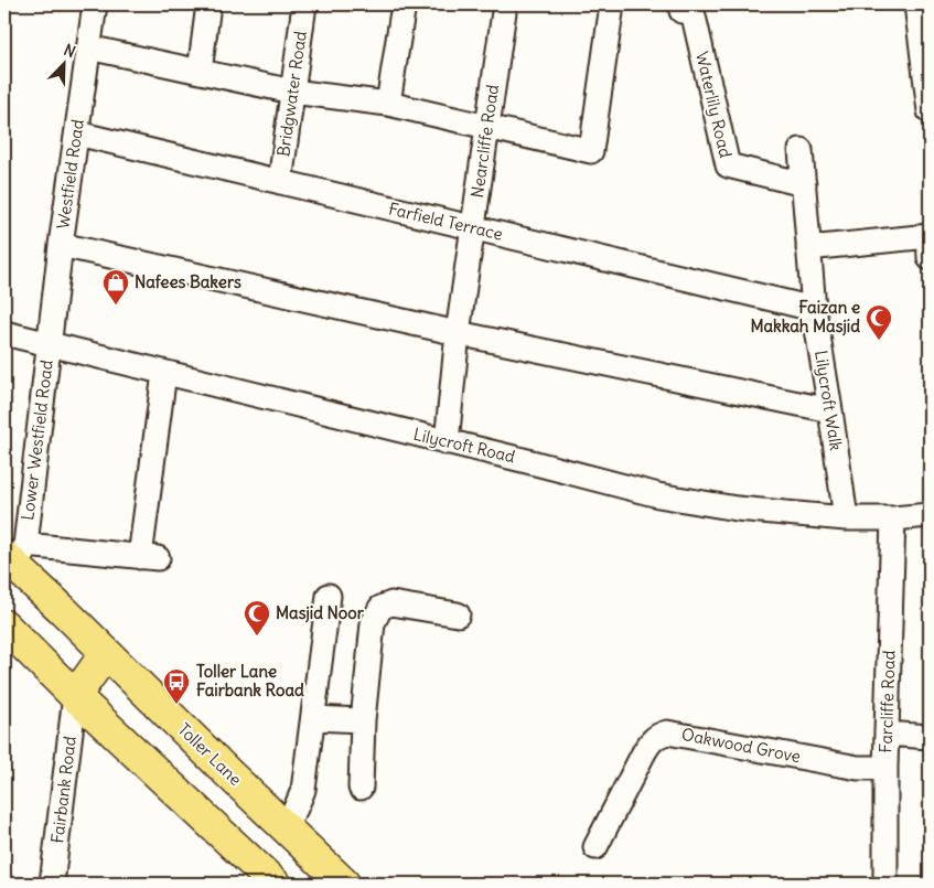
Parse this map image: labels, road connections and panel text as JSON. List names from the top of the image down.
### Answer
{
  "streets": {
    "main road": ["Toller Lane"],
    "street": [
      "Bridgwater Road",
      "Waterlily Road",
      "Nearcliffe Road",
      "Westfield Road",
      "Farfield Terrace",
      "Lilycroft Walk",
      "Lower Westfield Road",
      "Lilycroft Road",
      "Farcliffe Road",
      "Oakwood Grove",
      "Fairbank Road"
    ]
  },
  "crossings": [
    ["Bridgwater Road", "Farfield Terrace"],
    ["Waterlily Road", "Lilycroft Walk"],
    ["Nearcliffe Road", "Farfield Terrace"],
    ["Nearcliffe Road", "Lilycroft Road"],
    ["Westfield Road", "Farfield Terrace"],
    ["Westfield Road", "Lower Westfield Road"],
    ["Westfield Road", "Lilycroft Road"],
    ["Farfield Terrace", "Lilycroft Walk"],
    ["Lilycroft Walk", "Lilycroft Road"],
    ["Lower Westfield Road", "Lilycroft Road"],
    ["Lower Westfield Road", "Toller Lane"],
    ["Lilycroft Road", "Farcliffe Road"],
    ["Farcliffe Road", "Oakwood Grove"]
  ],
  "places": {
    "shop": ["Nafees Bakers"],
    "mosque": ["Faizan e Makkah Masjid", "Masjid Noor"],
    "bus stop": ["Toller Lane Fairbank Road"]
  },
  "north": "top right"
}
